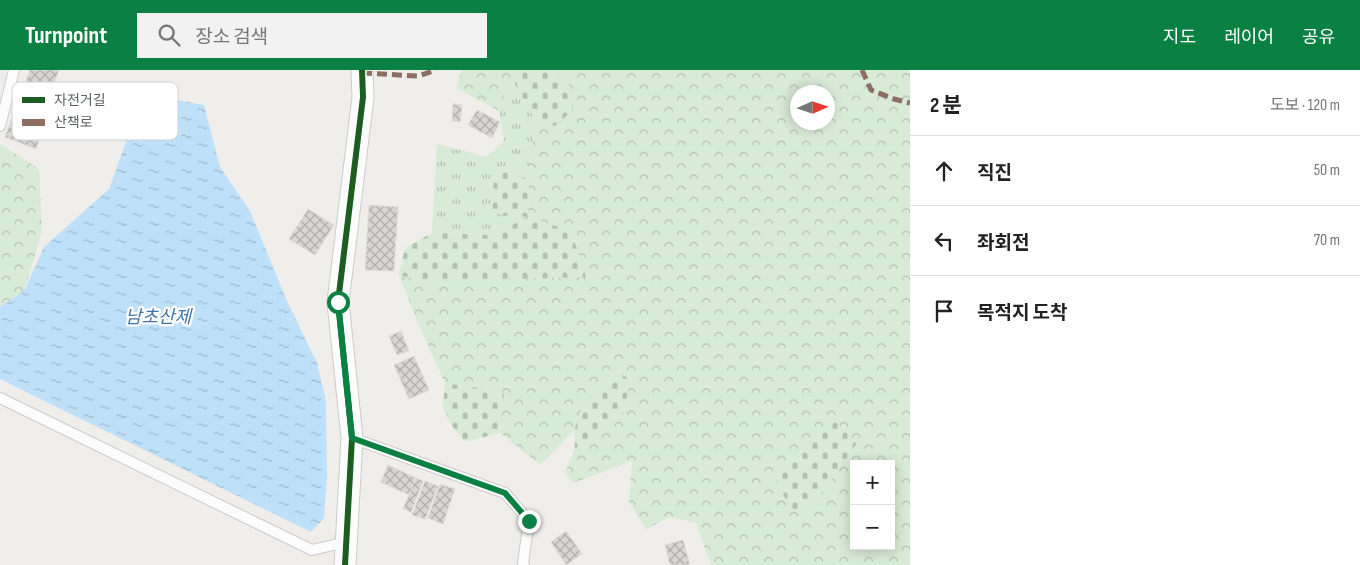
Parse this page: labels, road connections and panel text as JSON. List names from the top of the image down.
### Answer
{
  "water": ["남초산제"],
  "legend": ["자전거길", "산책로"],
  "north": "right",
  "page": {
    "header": "Turnpoint",
    "search": "장소 검색",
    "nav": ["지도", "레이어", "공유"],
    "heading": ["2 분", "도보 · 120 m"],
    "list": [
      ["직진", "50 m"],
      ["좌회전", "70 m"],
      "목적지 도착"
    ],
    "map_buttons": ["+", "−"]
  }
}
